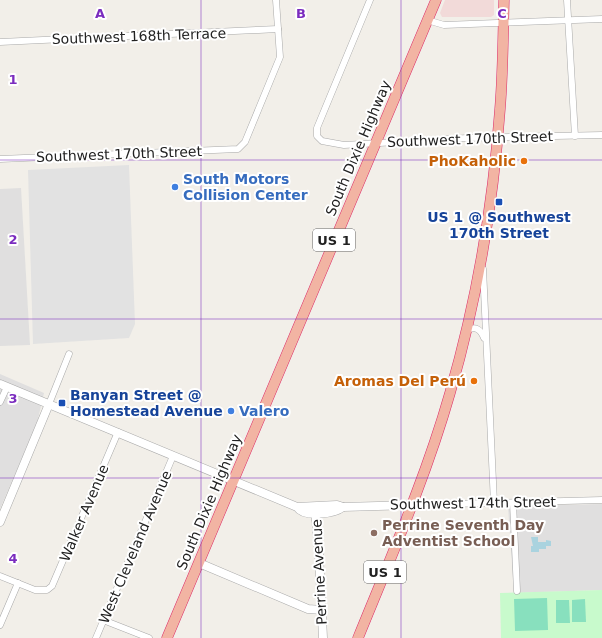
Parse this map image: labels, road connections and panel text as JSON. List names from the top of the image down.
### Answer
{
  "streets": {
    "highway": ["South Dixie Highway", "US 1"],
    "street": [
      "Southwest 168th Terrace",
      "Southwest 170th Street",
      "Southwest 174th Street",
      "Walker Avenue",
      "West Cleveland Avenue",
      "Perrine Avenue"
    ]
  },
  "crossings": [
    ["Southwest 168th Terrace", "Southwest 170th Street"],
    ["Southwest 170th Street", "South Dixie Highway"],
    ["Southwest 170th Street", "US 1"],
    ["US 1", "Southwest 174th Street"],
    ["Southwest 174th Street", "Perrine Avenue"]
  ],
  "places": {
    "other": [
      "PhoKaholic",
      "South Motors Collision Center",
      "Aromas Del Perú",
      "Valero",
      "Perrine Seventh Day Adventist School"
    ],
    "transit": ["US 1 @ Southwest 170th Street", "Banyan Street @ Homestead Avenue"]
  },
  "grid": {
    "columns": ["A", "B", "C"],
    "rows": [
      "1",
      "2",
      "3",
      "4"
    ]
  }
}
